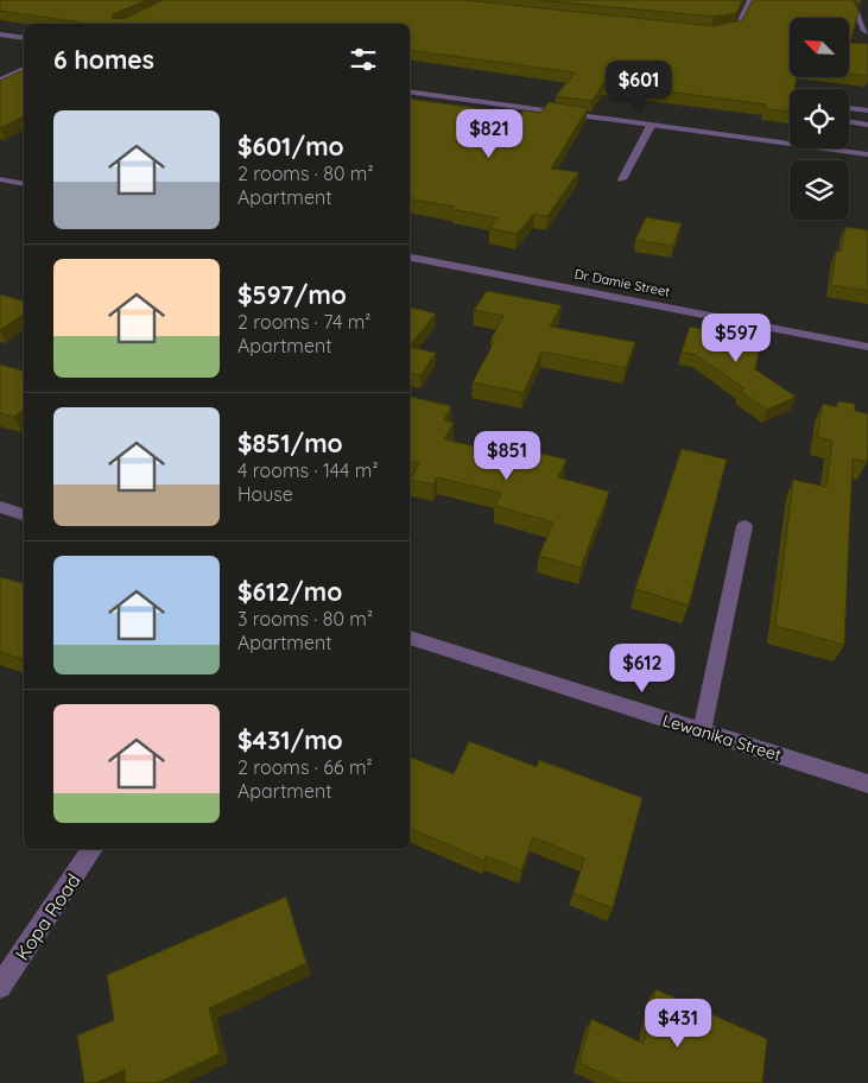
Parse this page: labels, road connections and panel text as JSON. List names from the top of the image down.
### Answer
{
  "streets": {
    "street": ["Dr Damie Street", "Lewanika Street", "Kopa Road"]
  },
  "north": "top left",
  "page": {
    "heading": "6 homes",
    "price": [
      "$601",
      "$821",
      "$597",
      "$851",
      "$612",
      "$431"
    ],
    "list": [
      {
        "name": "$601/mo",
        "note": "2 rooms · 80 m² · Apartment"
      },
      {
        "name": "$597/mo",
        "note": "2 rooms · 74 m² · Apartment"
      },
      {
        "name": "$851/mo",
        "note": "4 rooms · 144 m² · House"
      },
      {
        "name": "$612/mo",
        "note": "3 rooms · 80 m² · Apartment"
      },
      {
        "name": "$431/mo",
        "note": "2 rooms · 66 m² · Apartment"
      }
    ]
  }
}
